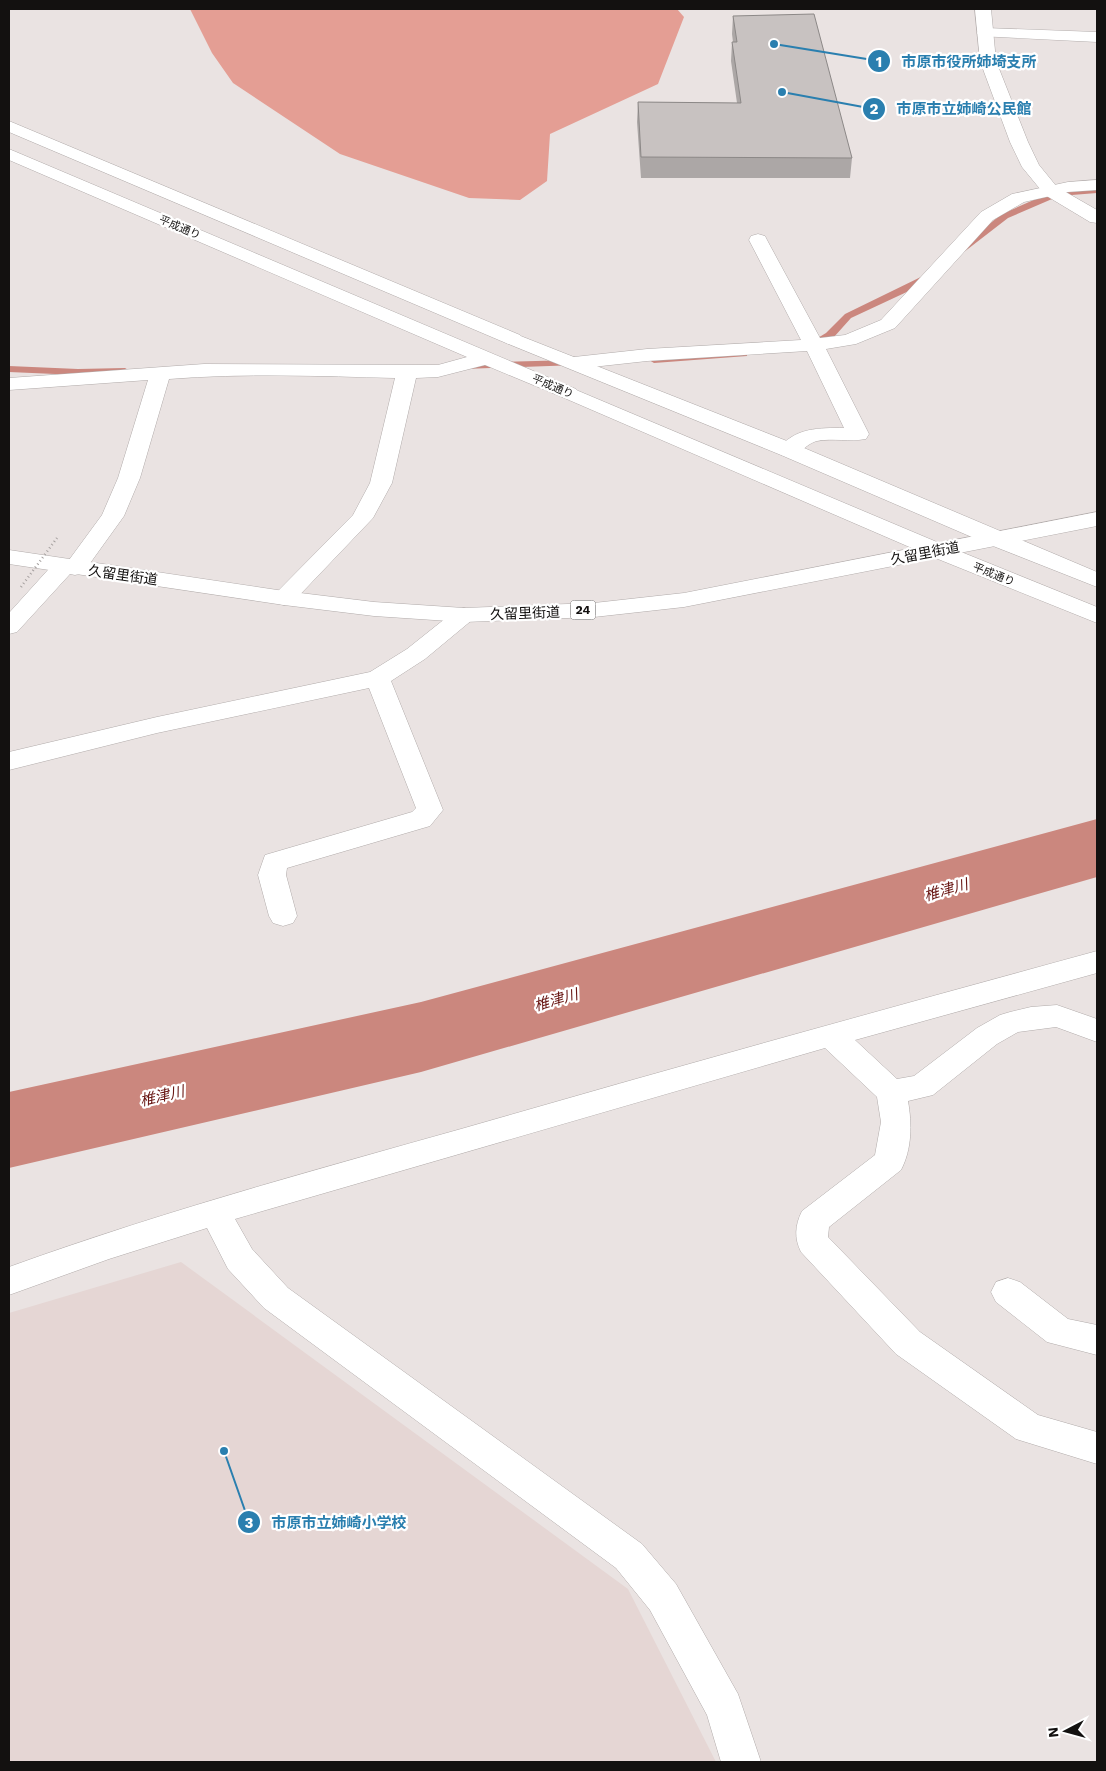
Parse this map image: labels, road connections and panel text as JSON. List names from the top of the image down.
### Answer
{
  "streets": {
    "street": ["平成通り", "久留里街道", "24"]
  },
  "crossings": [
    ["平成通り", "久留里街道"]
  ],
  "water": ["椎津川"],
  "places": ["市原市役所姉埼支所", "市原市立姉崎公民館", "市原市立姉崎小学校"],
  "north": "left"
}
